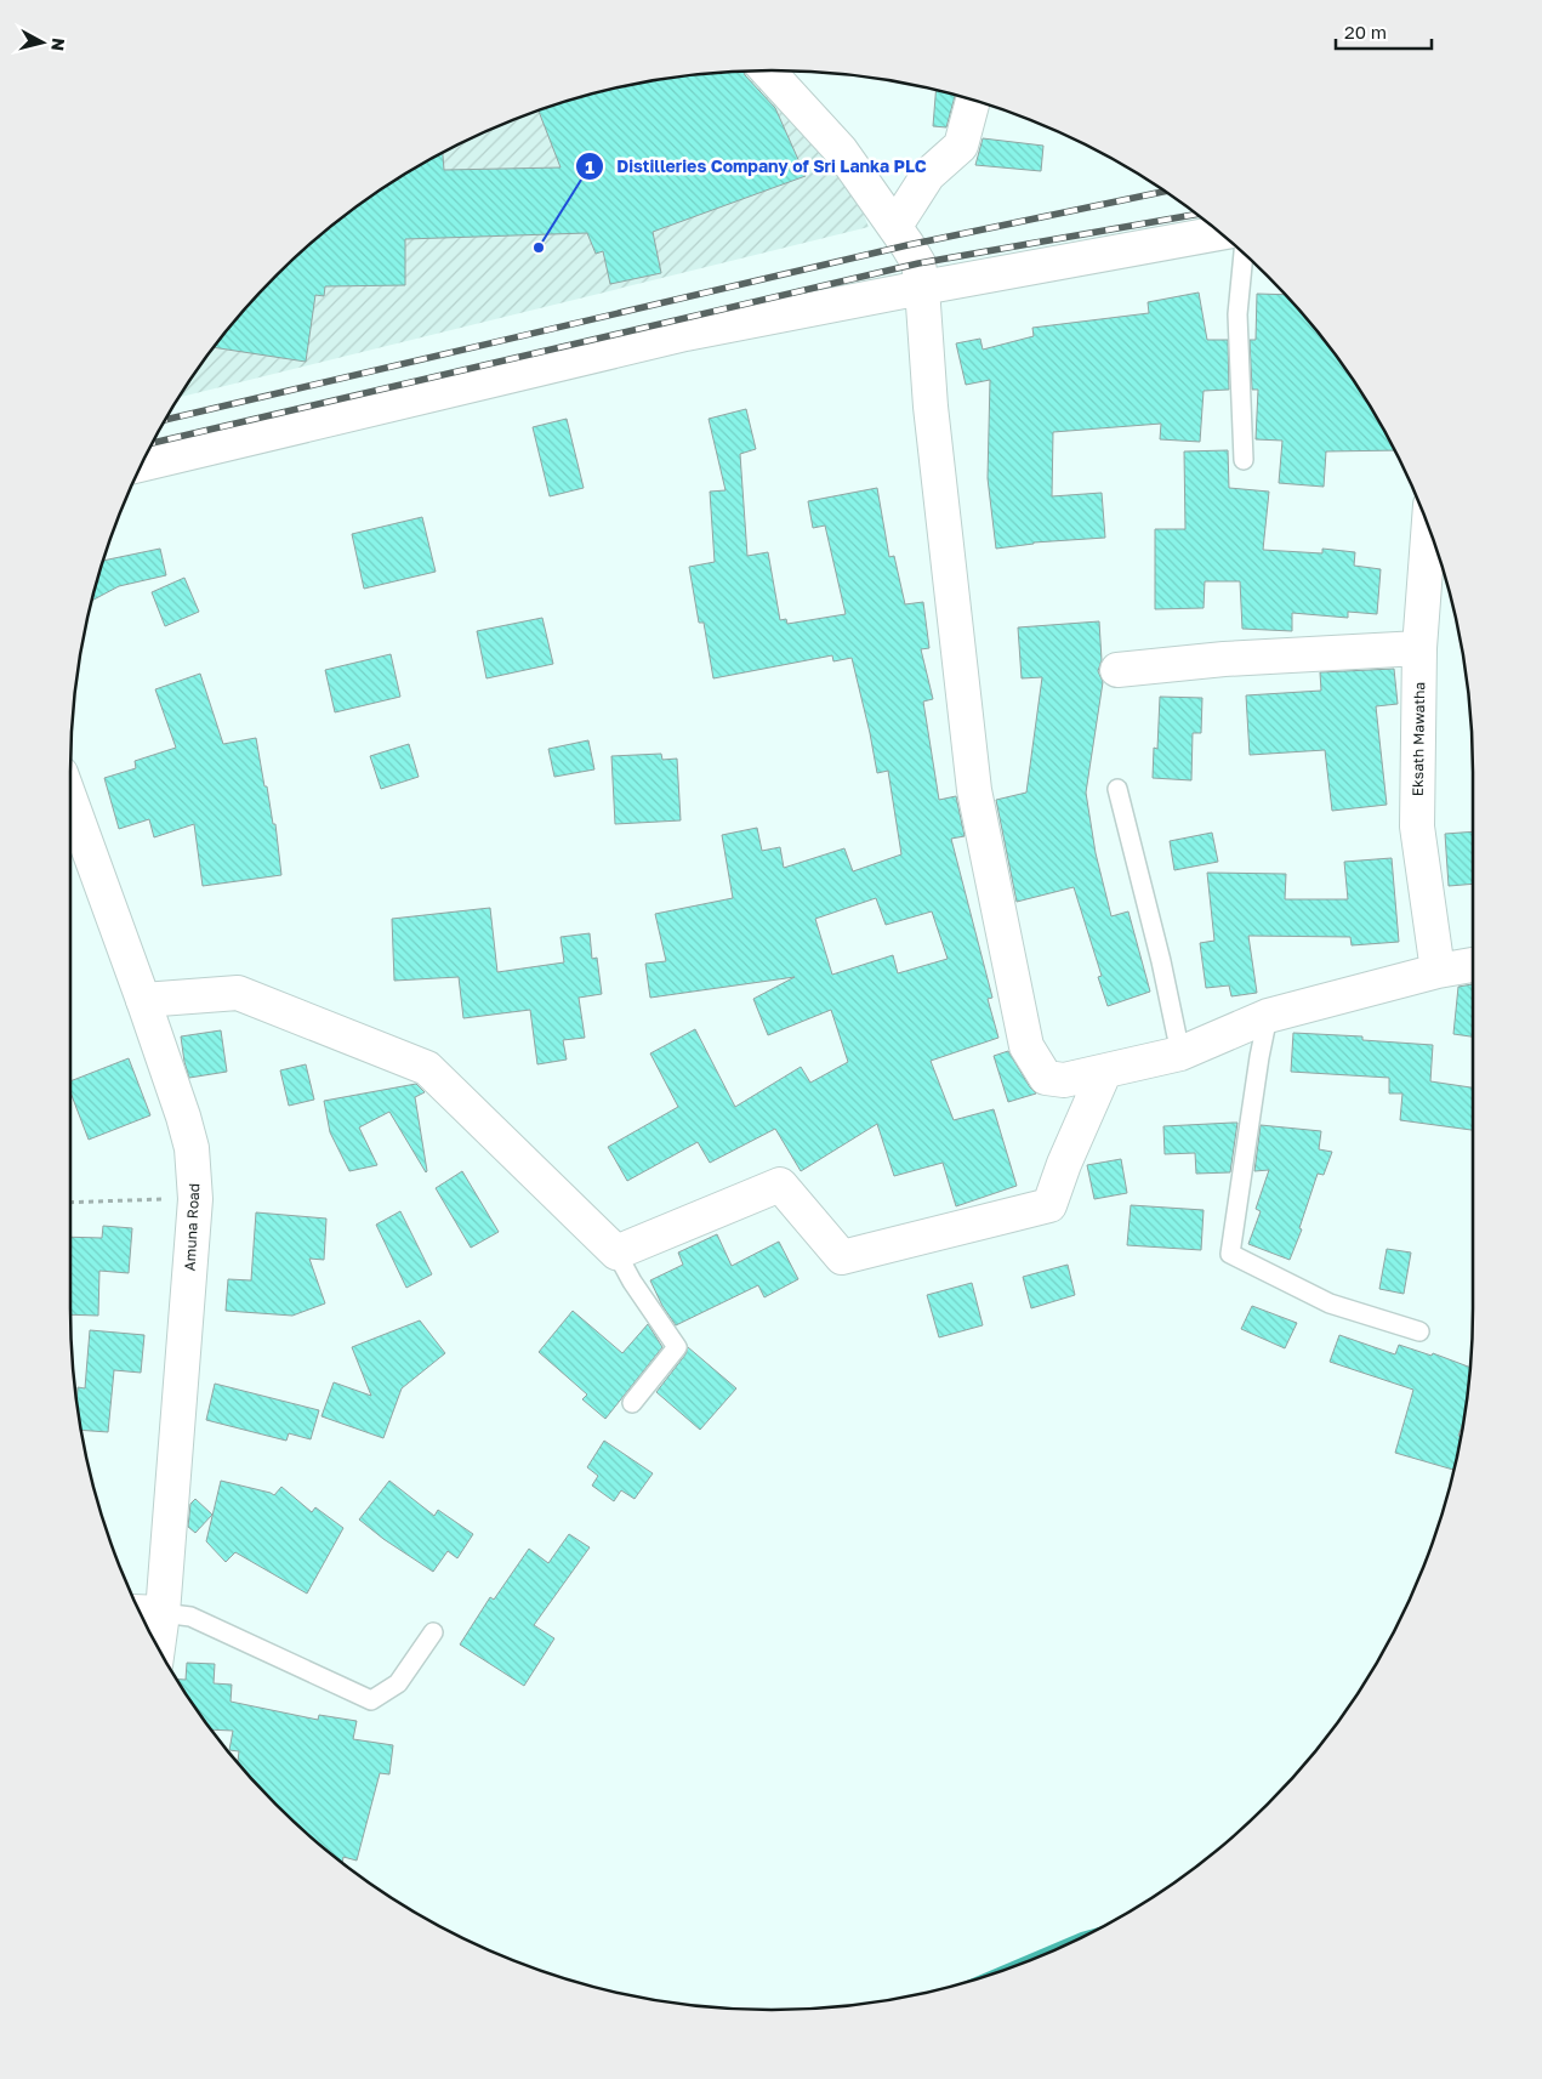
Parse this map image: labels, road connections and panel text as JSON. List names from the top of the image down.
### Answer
{
  "streets": {
    "street": ["Eksath Mawatha", "Amuna Road"]
  },
  "places": ["Distilleries Company of Sri Lanka PLC"],
  "scale_bar": "20 m",
  "north": "right"
}
